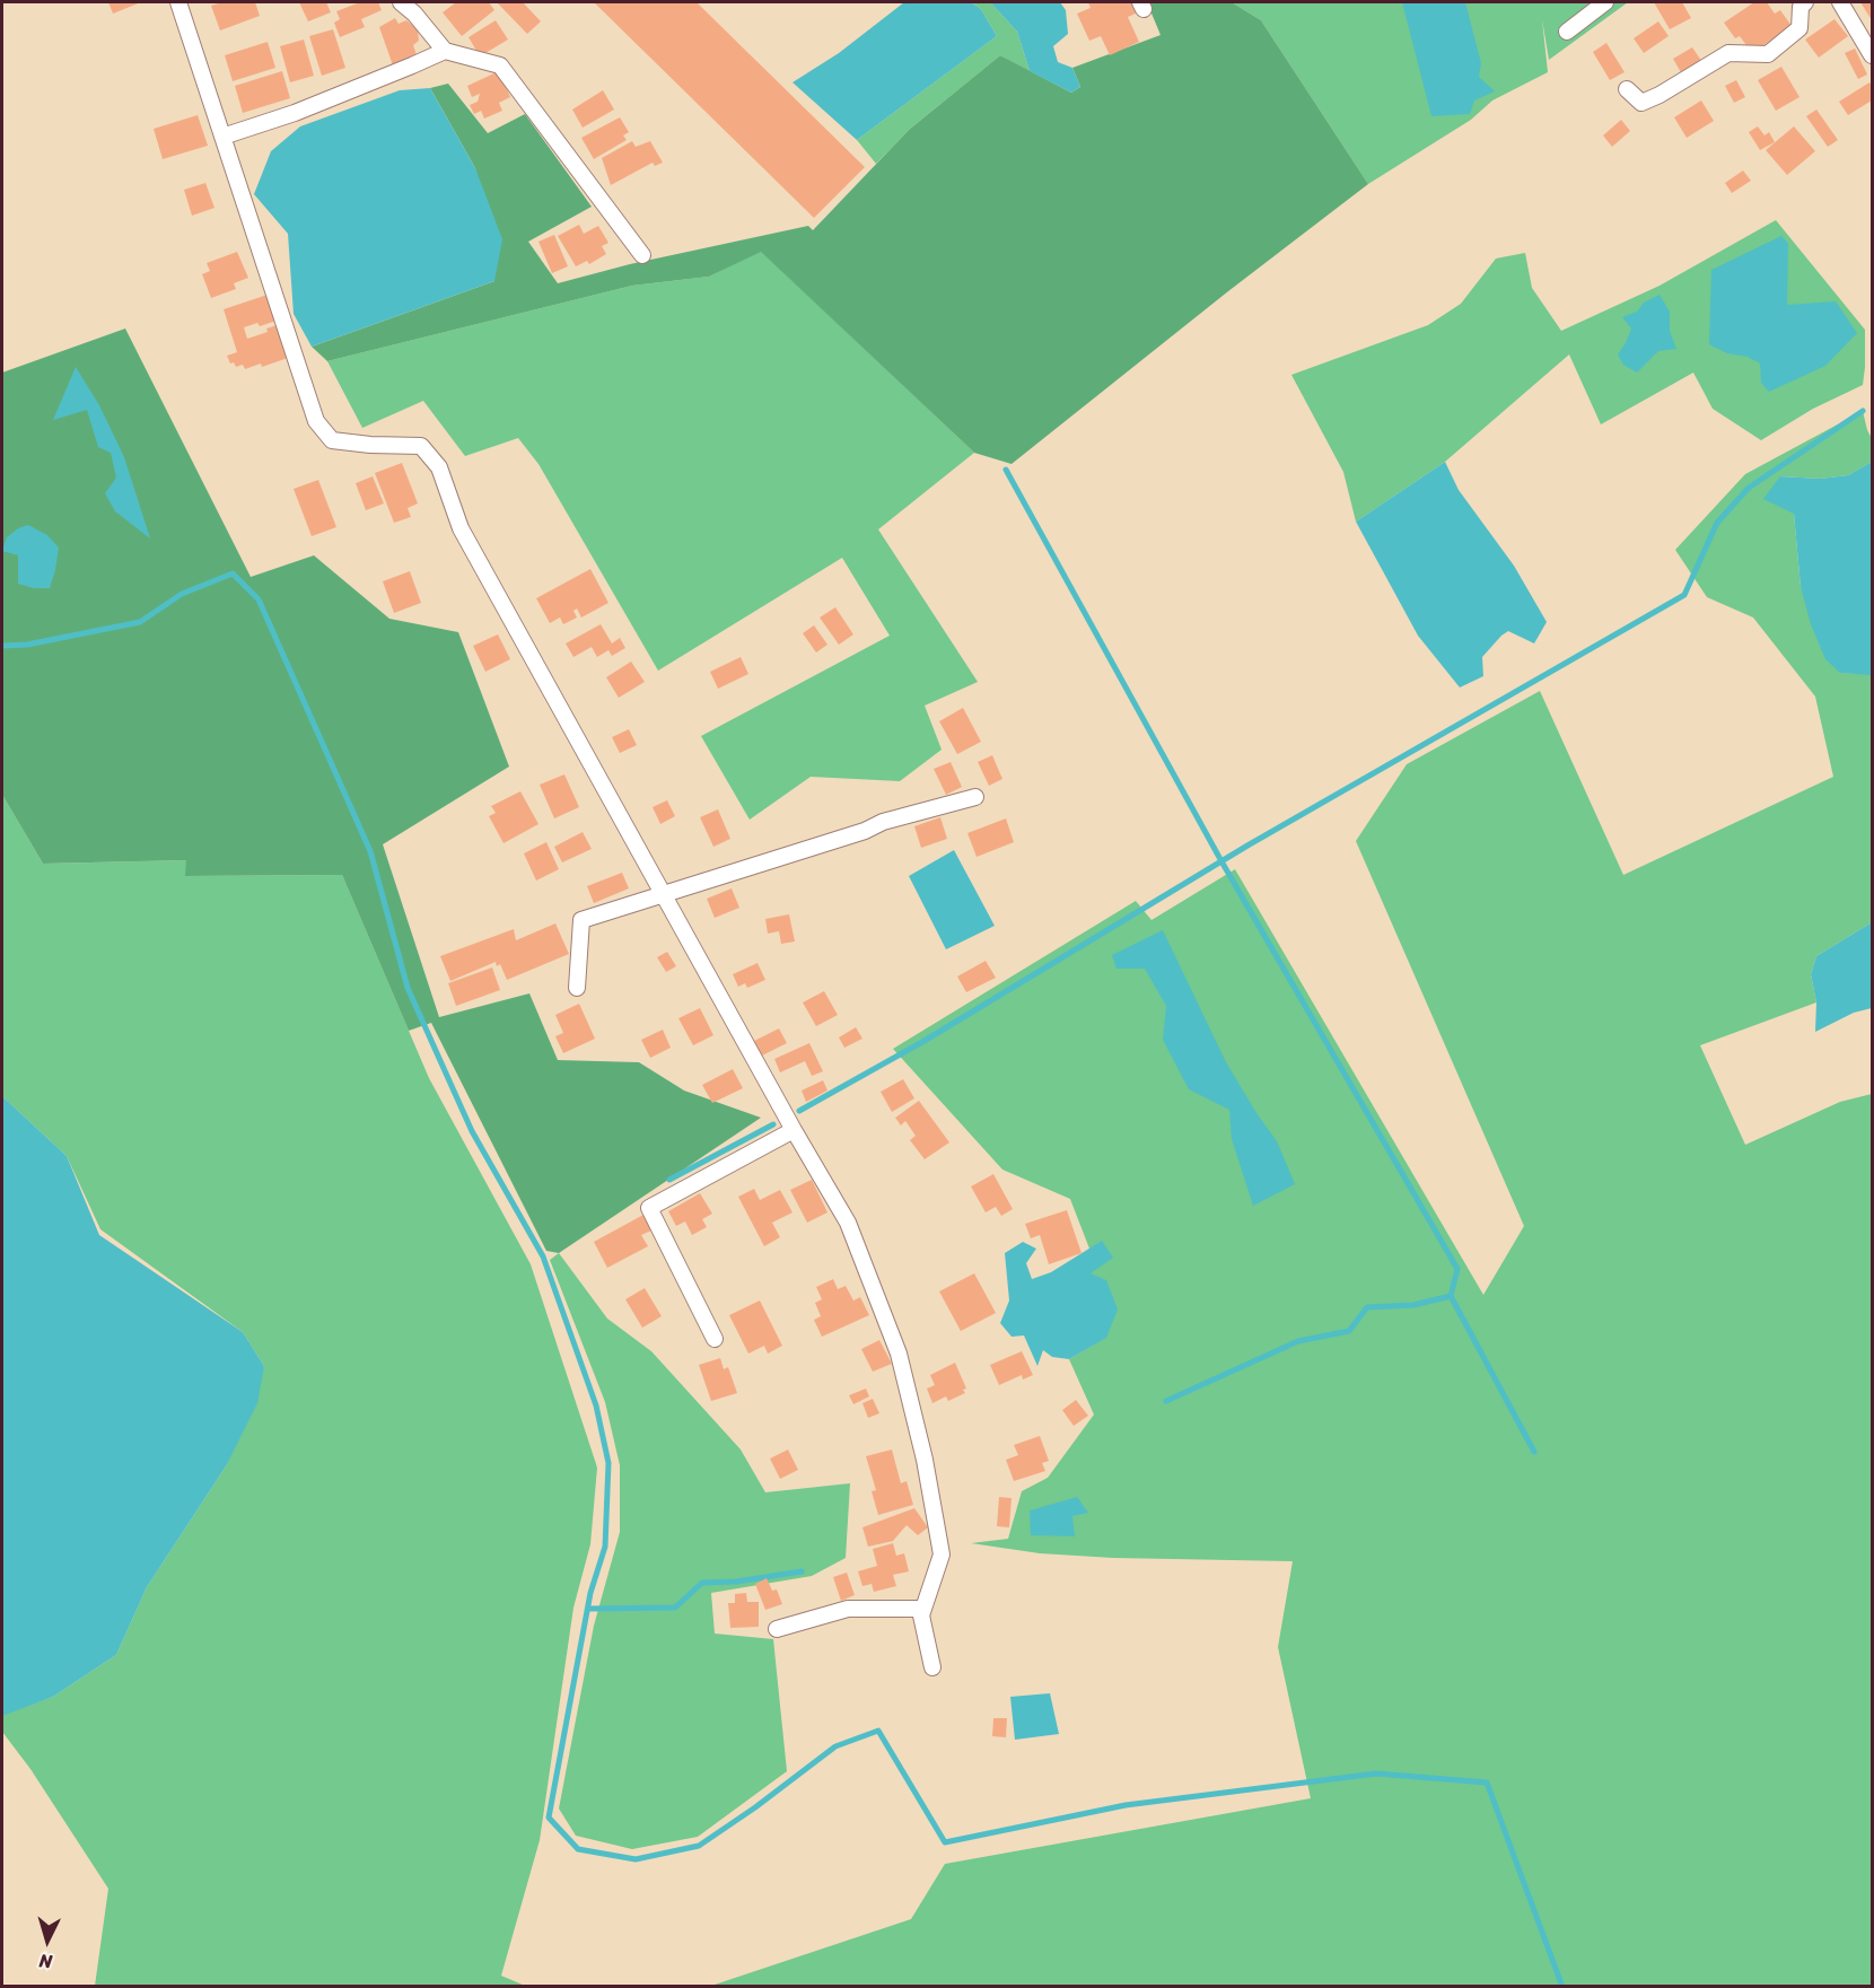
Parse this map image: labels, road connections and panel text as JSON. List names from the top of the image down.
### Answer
{
  "north": "bottom"
}
